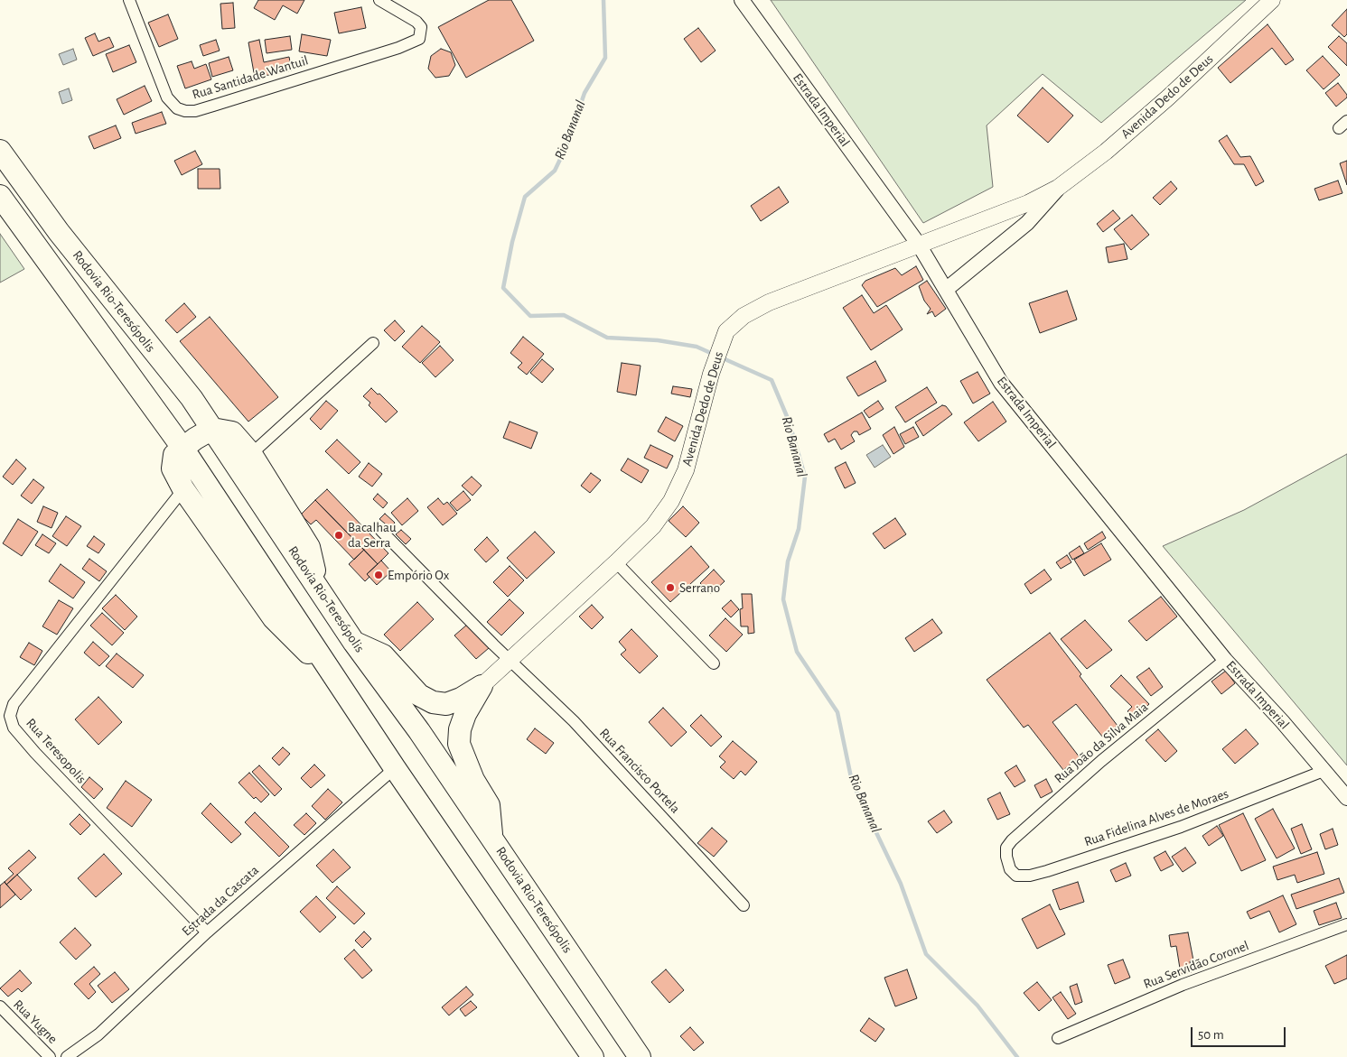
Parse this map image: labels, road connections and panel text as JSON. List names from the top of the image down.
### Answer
{
  "streets": {
    "highway": ["Rodovia Rio-Teresópolis"],
    "main road": ["Avenida Dedo de Deus"],
    "street": [
      "Rua Santidade Wantuil",
      "Estrada Imperial",
      "Rua João da Silva Maia",
      "Rua Teresopolis",
      "Rua Francisco Portela",
      "Rua Fidelina Alves de Moraes",
      "Estrada da Cascata",
      "Rua Servidão Coronel",
      "Rua Yugne"
    ]
  },
  "crossings": [
    ["Avenida Dedo de Deus", "Estrada Imperial"],
    ["Avenida Dedo de Deus", "Rua Francisco Portela"],
    ["Estrada Imperial", "Rua João da Silva Maia"],
    ["Estrada Imperial", "Rua Fidelina Alves de Moraes"],
    ["Rua João da Silva Maia", "Rua Fidelina Alves de Moraes"],
    ["Rua Teresopolis", "Estrada da Cascata"]
  ],
  "water": ["Rio Bananal"],
  "places": ["Bacalhau da Serra", "Empório Ox", "Serrano"],
  "scale_bar": "50 m"
}
